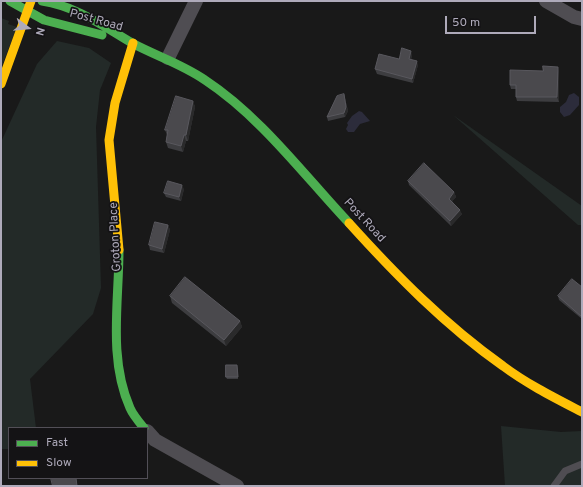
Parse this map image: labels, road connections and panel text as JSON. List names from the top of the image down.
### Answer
{
  "streets": {
    "main road": ["Post Road", "Groton Place"]
  },
  "crossings": [
    ["Post Road", "Groton Place"]
  ],
  "legend": ["Fast", "Slow"],
  "scale_bar": "50 m",
  "north": "right"
}
